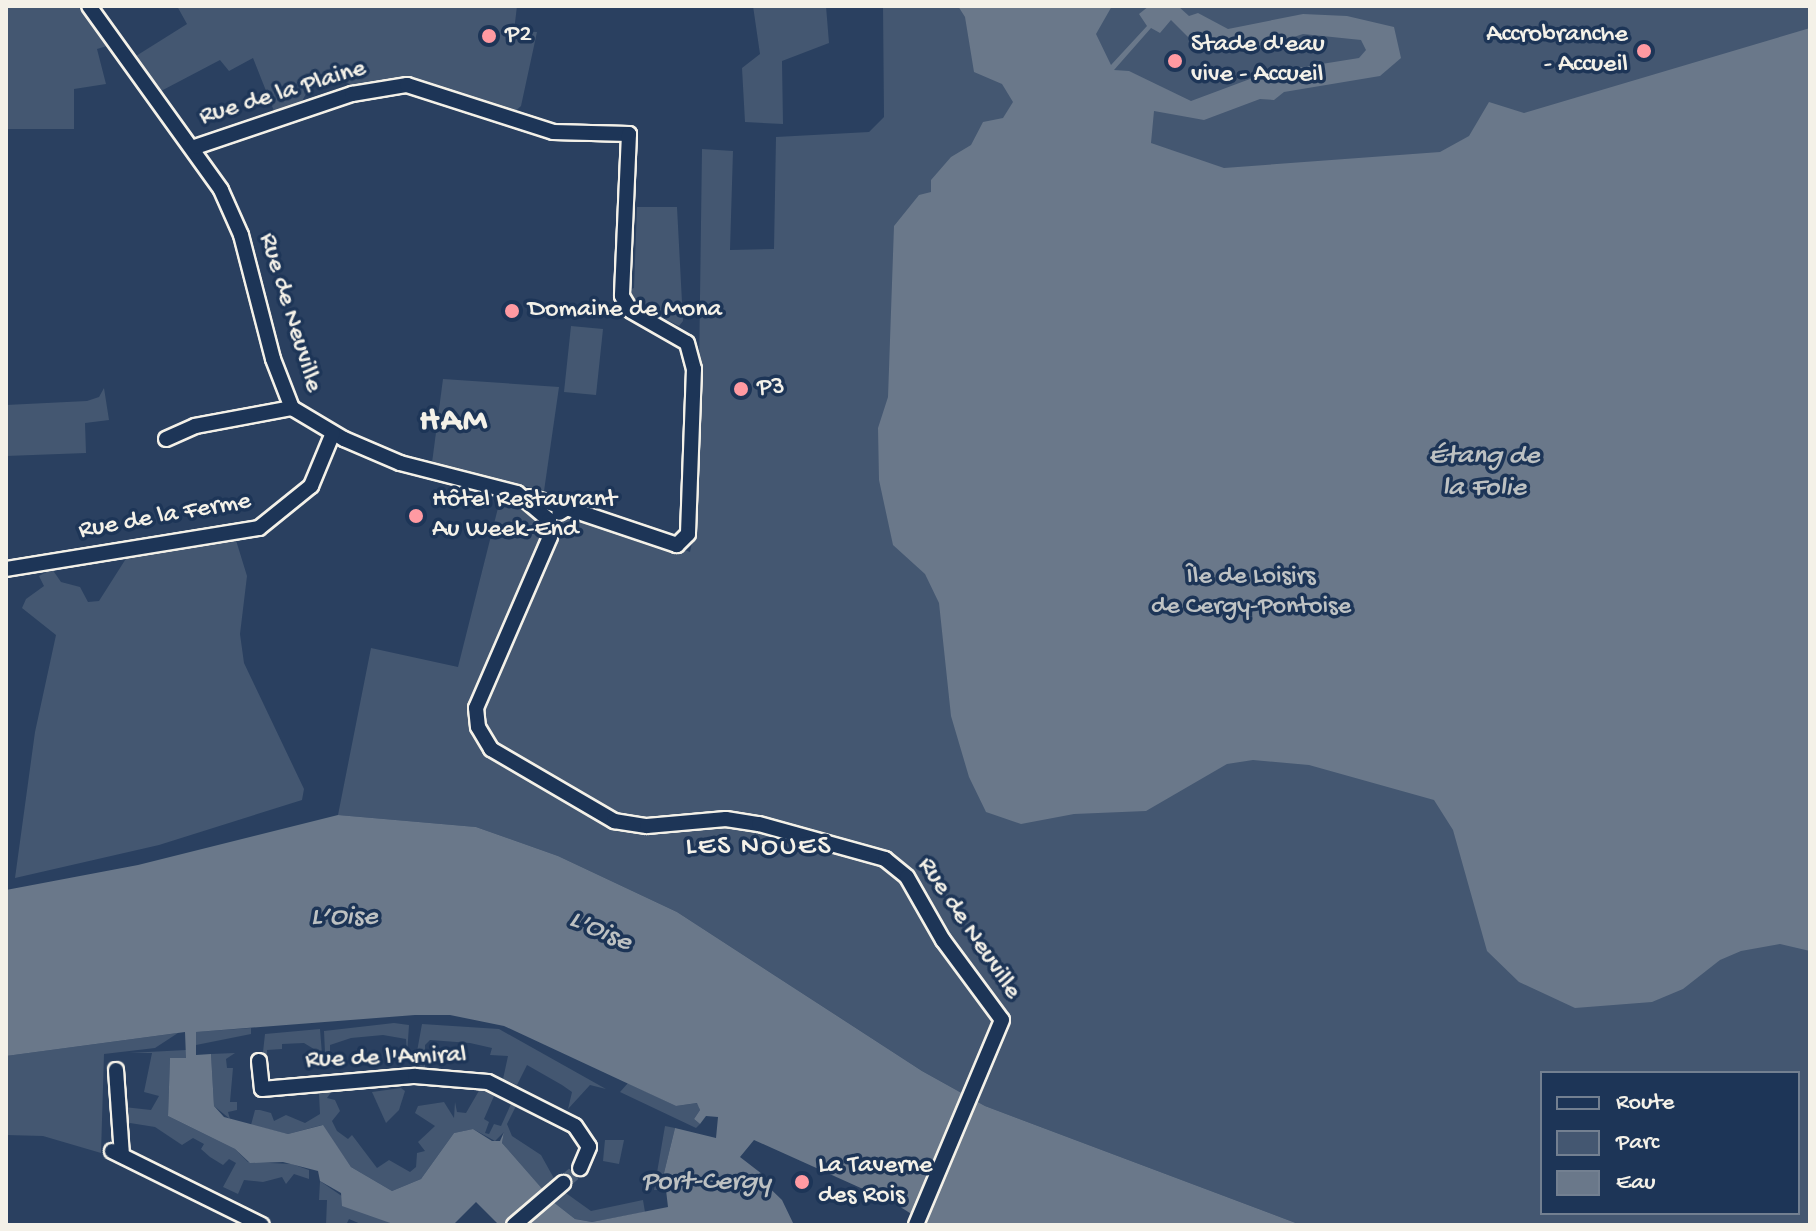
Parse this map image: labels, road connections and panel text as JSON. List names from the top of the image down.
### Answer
{
  "streets": {
    "street": [
      "Rue de la Plaine",
      "Rue de Neuville",
      "Rue de la Ferme",
      "Rue de l'Amiral"
    ]
  },
  "crossings": [
    ["Rue de la Plaine", "Rue de Neuville"],
    ["Rue de Neuville", "Rue de la Ferme"]
  ],
  "districts": ["HAM", "LES NOUES"],
  "water": [
    "Étang de la Folie",
    "L’Oise",
    "L'Oise",
    "Port-Cergy"
  ],
  "parks": ["Île de Loisirs de Cergy-Pontoise"],
  "places": [
    "P2",
    "Accrobranche - Accueil",
    "Stade d'eau vive - Accueil",
    "Domaine de Mona",
    "P3",
    "Hôtel Restaurant Au Week-End",
    "La Taverne des Rois"
  ],
  "legend": ["Route", "Parc", "Eau"]
}
